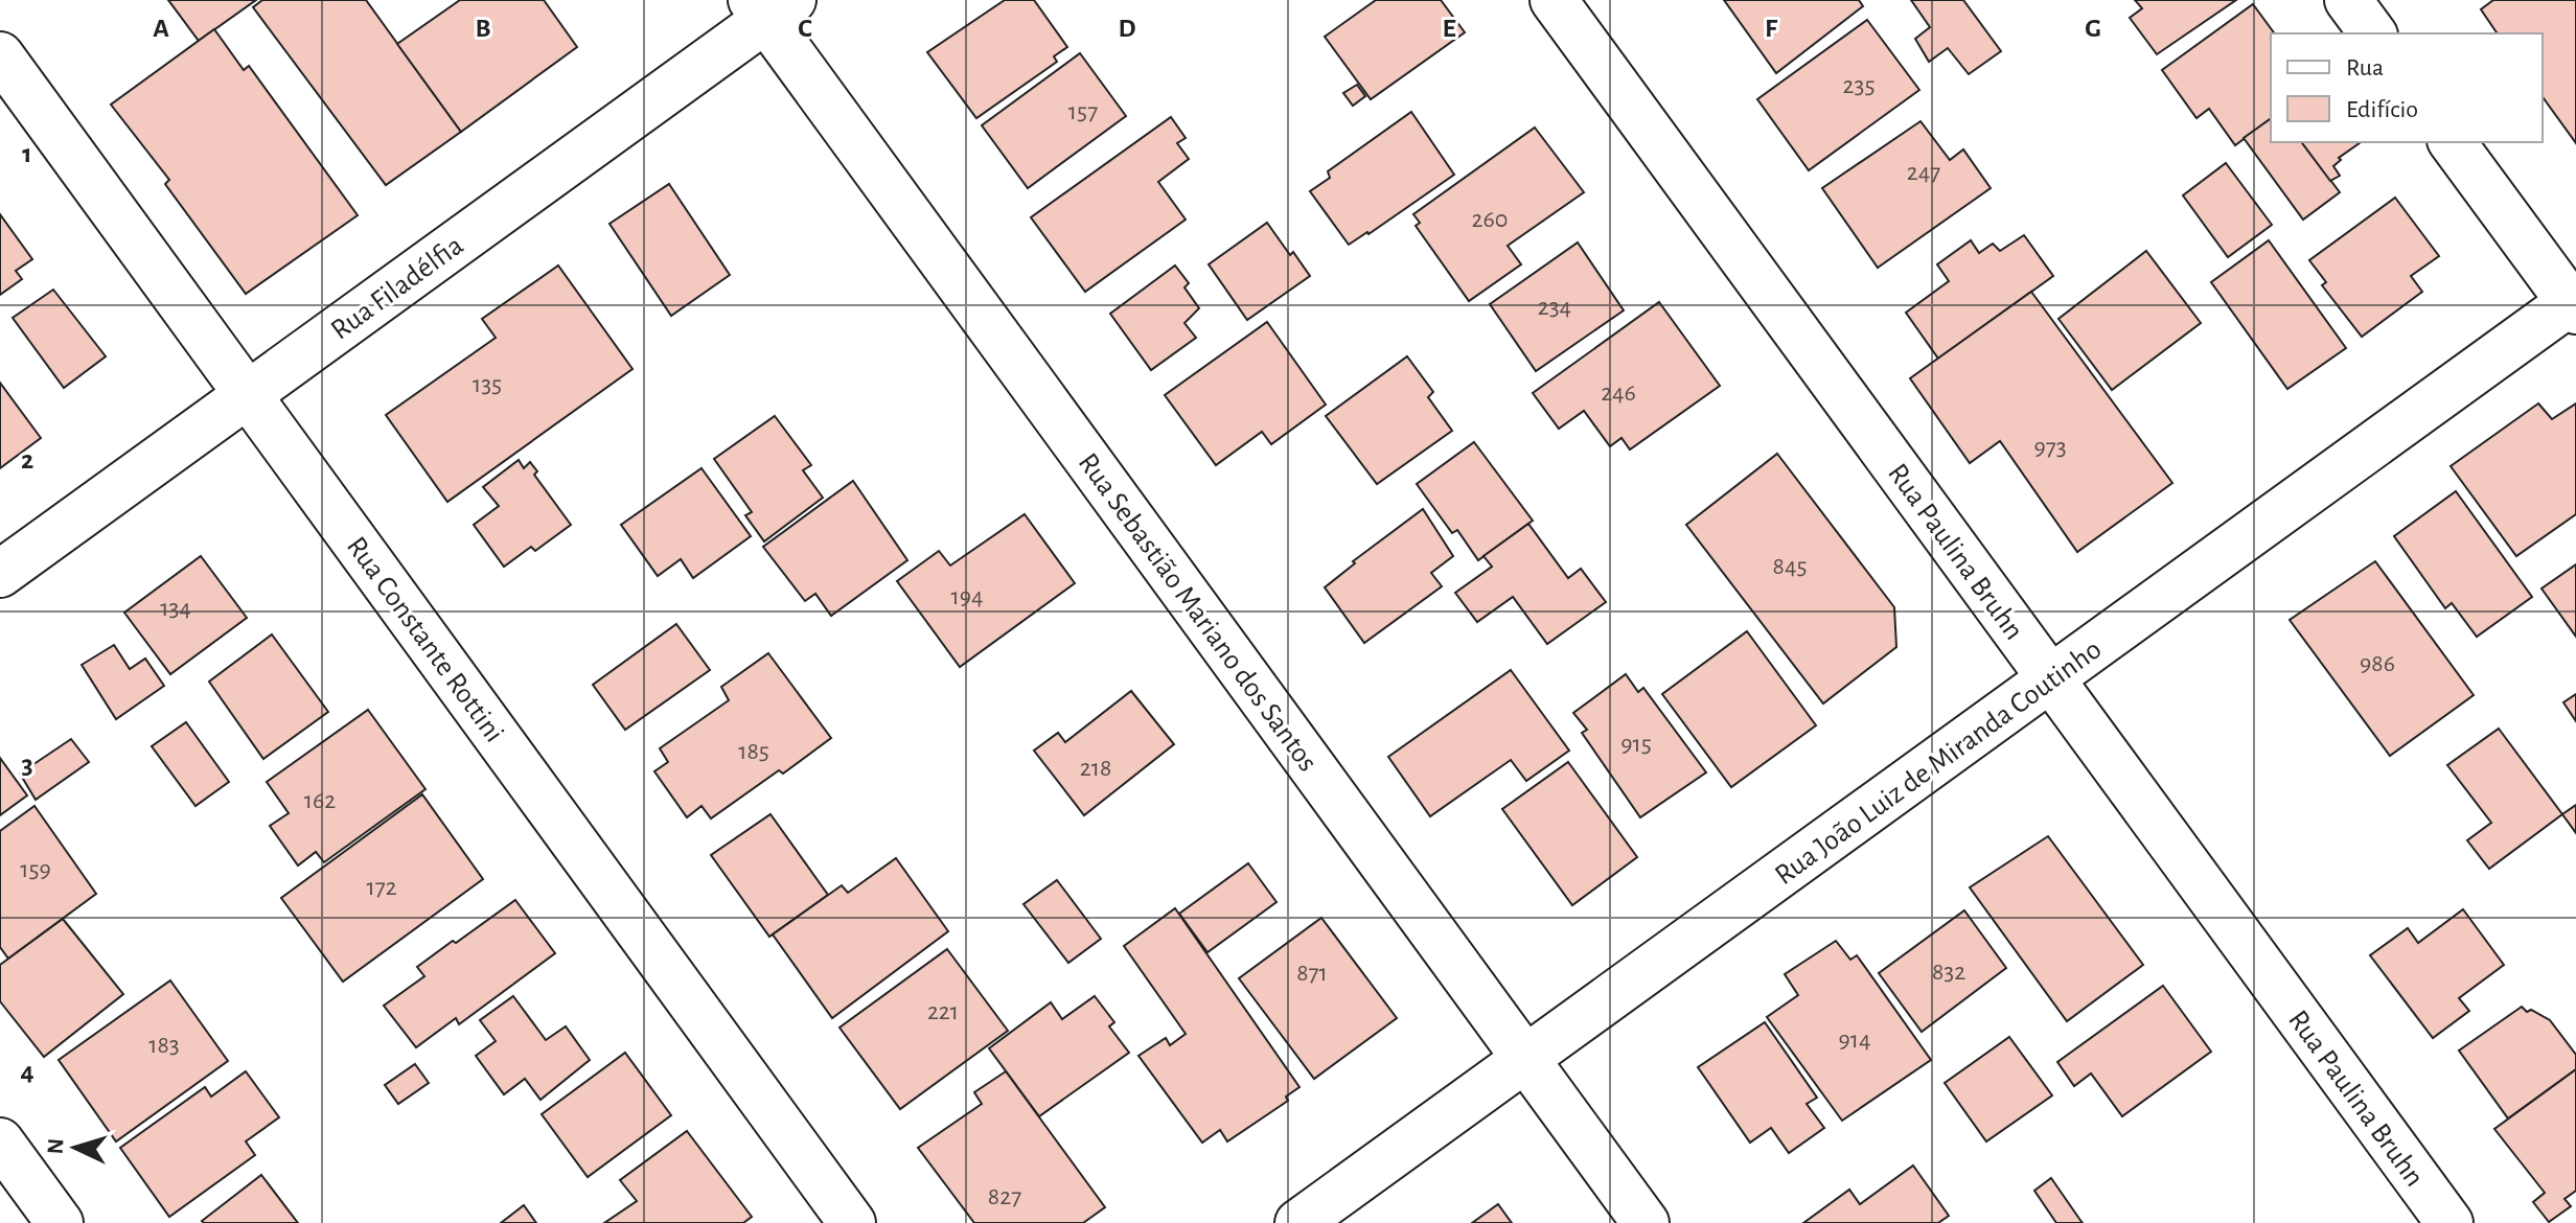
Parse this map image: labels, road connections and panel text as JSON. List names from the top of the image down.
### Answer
{
  "streets": {
    "street": [
      "Rua Filadélfia",
      "Rua Paulina Bruhn",
      "Rua Sebastião Mariano dos Santos",
      "Rua Constante Rottini",
      "Rua João Luiz de Miranda Coutinho"
    ]
  },
  "crossings": [
    ["Rua Filadélfia", "Rua Sebastião Mariano dos Santos"],
    ["Rua Filadélfia", "Rua Constante Rottini"],
    ["Rua Paulina Bruhn", "Rua João Luiz de Miranda Coutinho"],
    ["Rua Sebastião Mariano dos Santos", "Rua João Luiz de Miranda Coutinho"]
  ],
  "house_numbers": [
    "235",
    "157",
    "247",
    "260",
    "234",
    "135",
    "246",
    "973",
    "845",
    "194",
    "134",
    "986",
    "915",
    "185",
    "218",
    "162",
    "159",
    "172",
    "832",
    "871",
    "221",
    "914",
    "183",
    "827"
  ],
  "legend": ["Rua", "Edifício"],
  "north": "left",
  "grid": {
    "columns": [
      "A",
      "B",
      "C",
      "D",
      "E",
      "F",
      "G"
    ],
    "rows": [
      "1",
      "2",
      "3",
      "4"
    ]
  }
}
